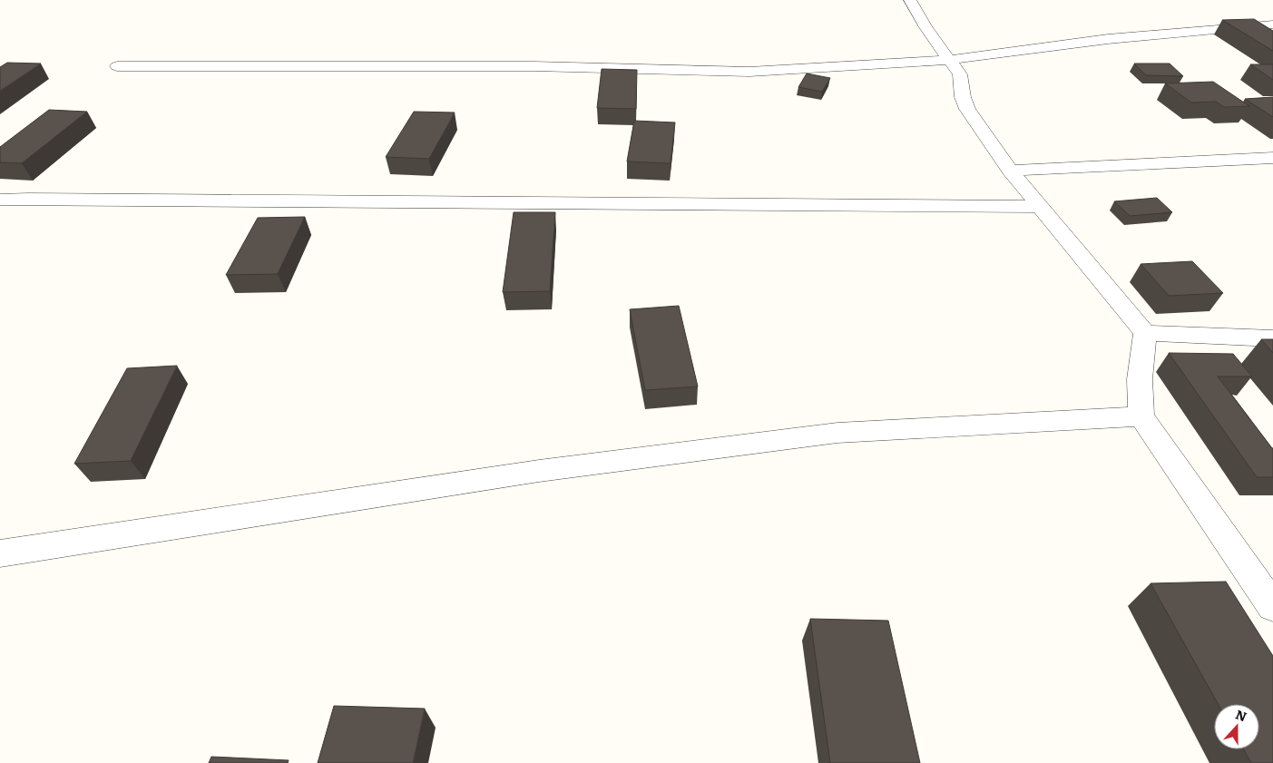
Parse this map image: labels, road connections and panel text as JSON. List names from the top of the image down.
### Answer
{
  "north": "top"
}
